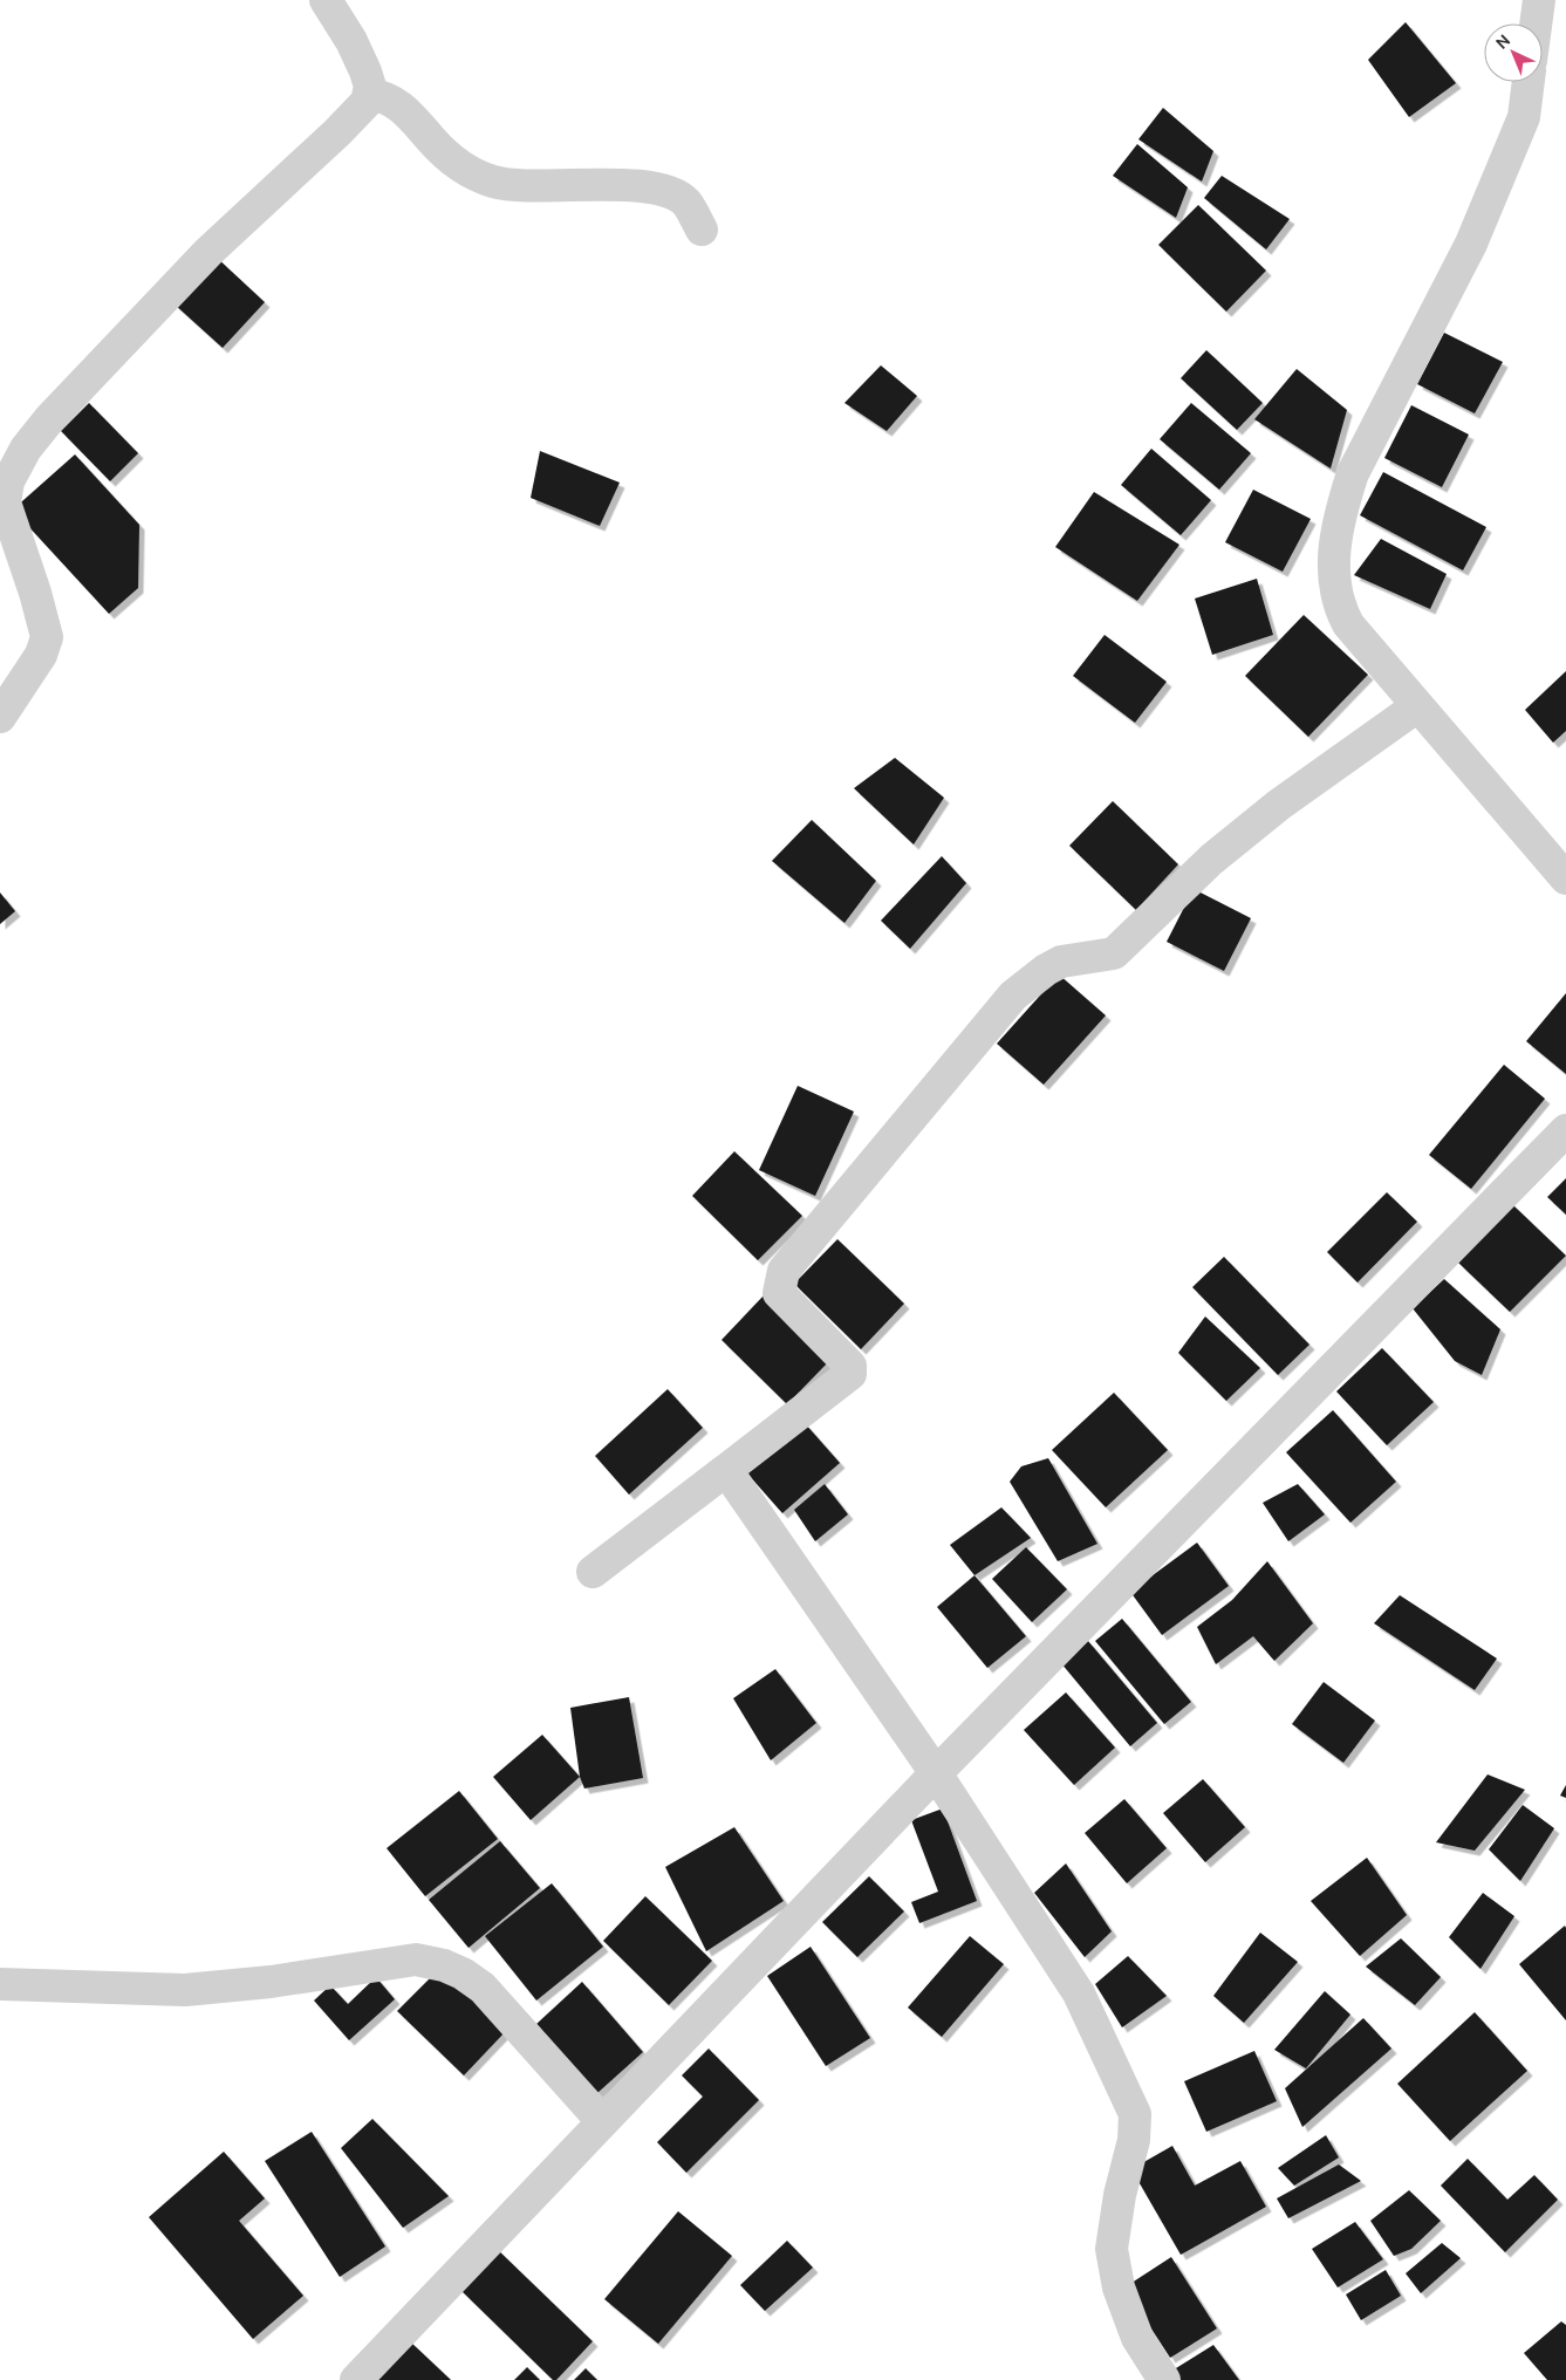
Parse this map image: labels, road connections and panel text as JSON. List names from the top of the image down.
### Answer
{
  "north": "top left"
}
